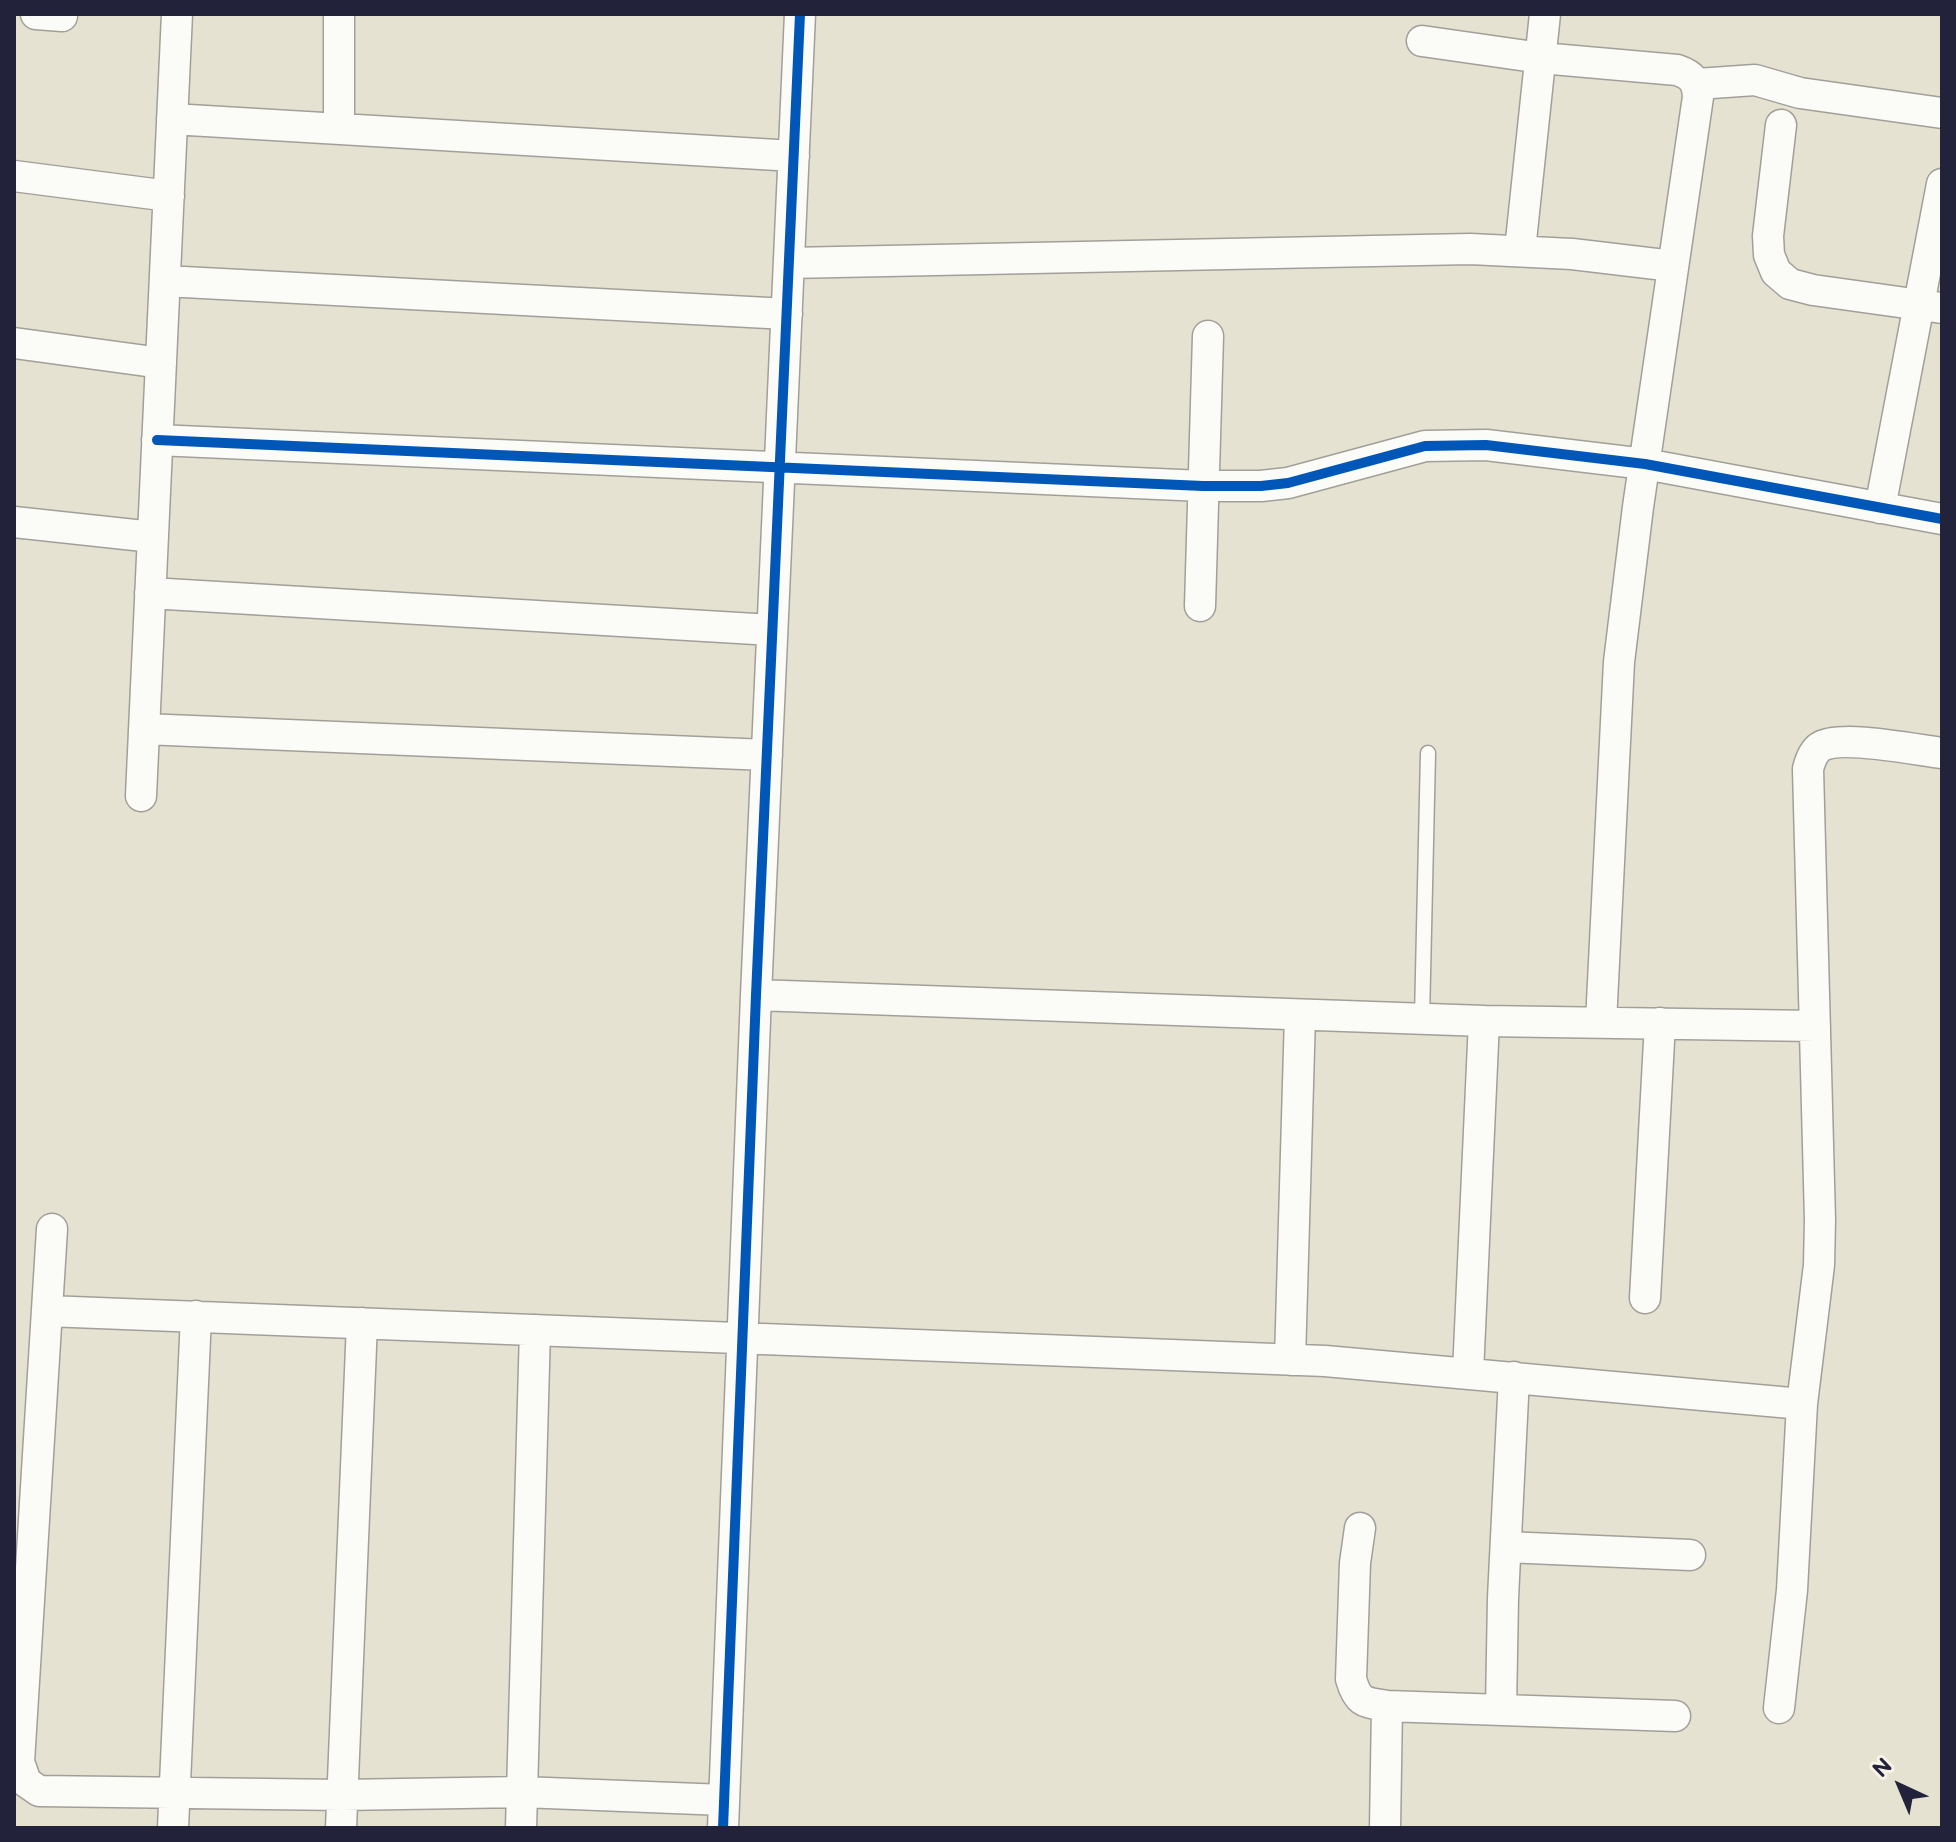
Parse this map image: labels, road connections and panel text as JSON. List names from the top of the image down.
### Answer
{
  "north": "top left"
}
